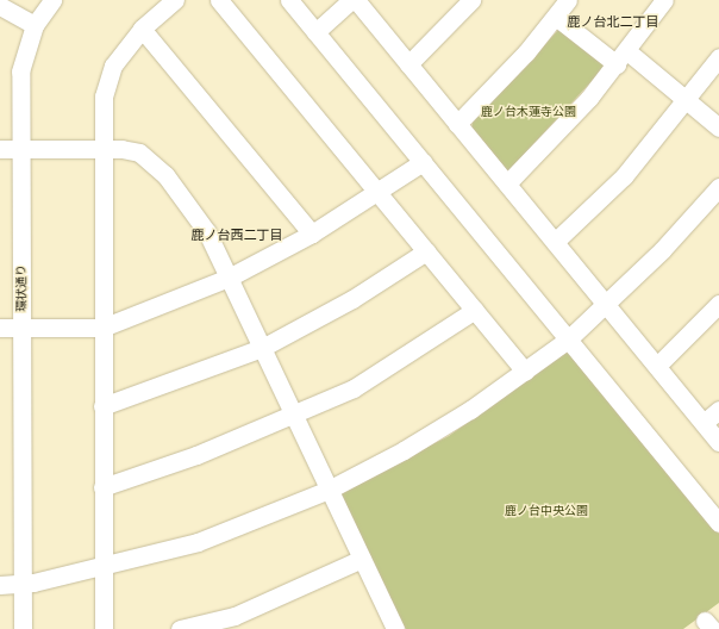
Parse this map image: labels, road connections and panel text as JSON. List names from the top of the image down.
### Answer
{
  "streets": {
    "street": ["環状通り"]
  },
  "districts": ["鹿ノ台北二丁目", "鹿ノ台西二丁目"],
  "parks": ["鹿ノ台木蓮寺公園", "鹿ノ台中央公園"]
}
